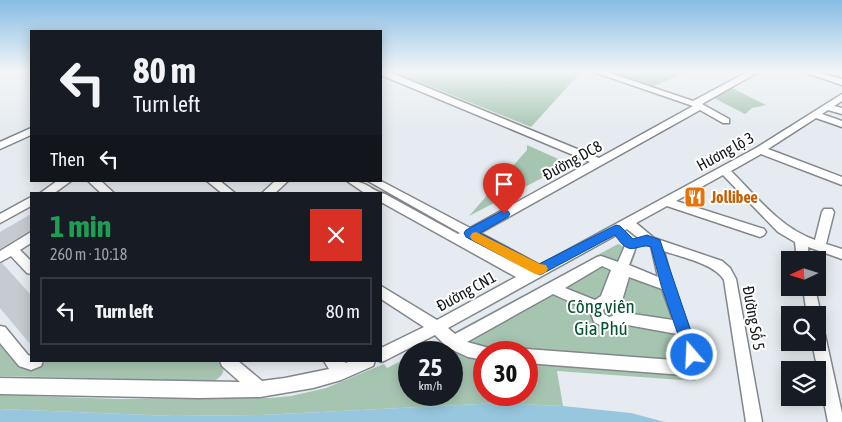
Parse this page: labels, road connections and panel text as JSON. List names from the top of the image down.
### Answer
{
  "streets": {
    "street": [
      "Hương lộ 3",
      "Đường DC8",
      "Đường CN1",
      "Đường Số 5"
    ]
  },
  "crossings": [
    ["Hương lộ 3", "Đường CN1"],
    ["Hương lộ 3", "Đường Số 5"],
    ["Đường CN1", "Đường Số 5"]
  ],
  "parks": ["Công viên Gia Phú"],
  "places": {
    "restaurant": ["Jollibee"]
  },
  "north": "left",
  "page": {
    "turn": ["80 m", "Turn left"],
    "then": "Then",
    "heading": ["1 min", "260 m · 10:18"],
    "list": [
      {
        "name": "Turn left",
        "value": "80 m"
      }
    ],
    "speed": "25 km/h",
    "limit": "30"
  }
}
